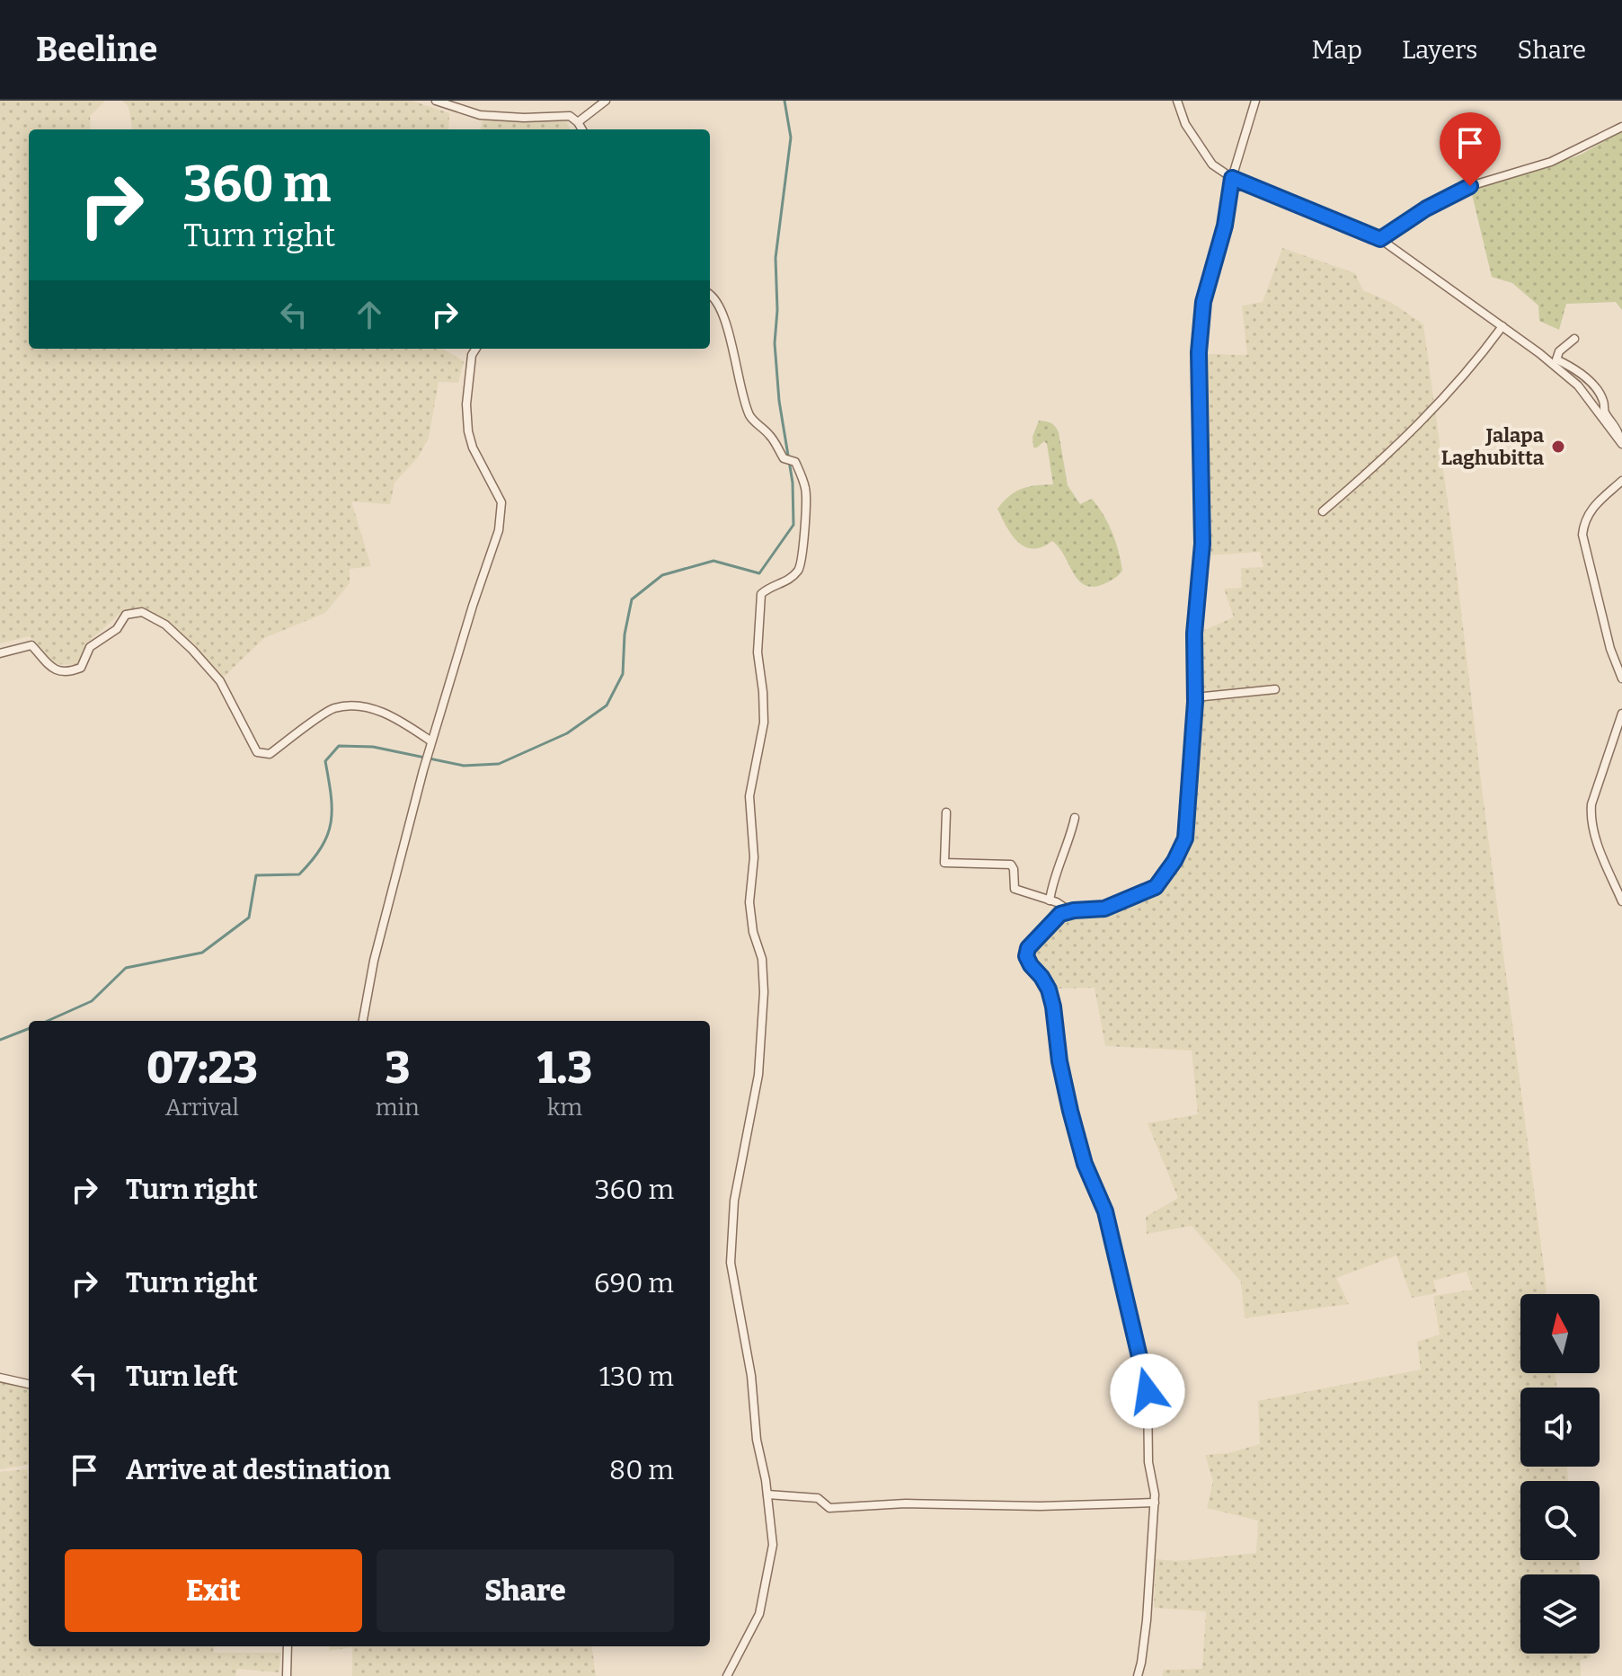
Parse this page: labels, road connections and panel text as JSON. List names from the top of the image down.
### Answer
{
  "places": ["Jalapa Laghubitta"],
  "north": "top",
  "page": {
    "header": "Beeline",
    "nav": ["Map", "Layers", "Share"],
    "turn": ["360 m", "Turn right"],
    "eta": [
      "07:23",
      "Arrival",
      "3",
      "min",
      "1.3",
      "km"
    ],
    "list": [
      {
        "name": "Turn right",
        "value": "360 m"
      },
      {
        "name": "Turn right",
        "value": "690 m"
      },
      {
        "name": "Turn left",
        "value": "130 m"
      },
      {
        "name": "Arrive at destination",
        "value": "80 m"
      }
    ],
    "buttons": ["Exit", "Share"]
  }
}
